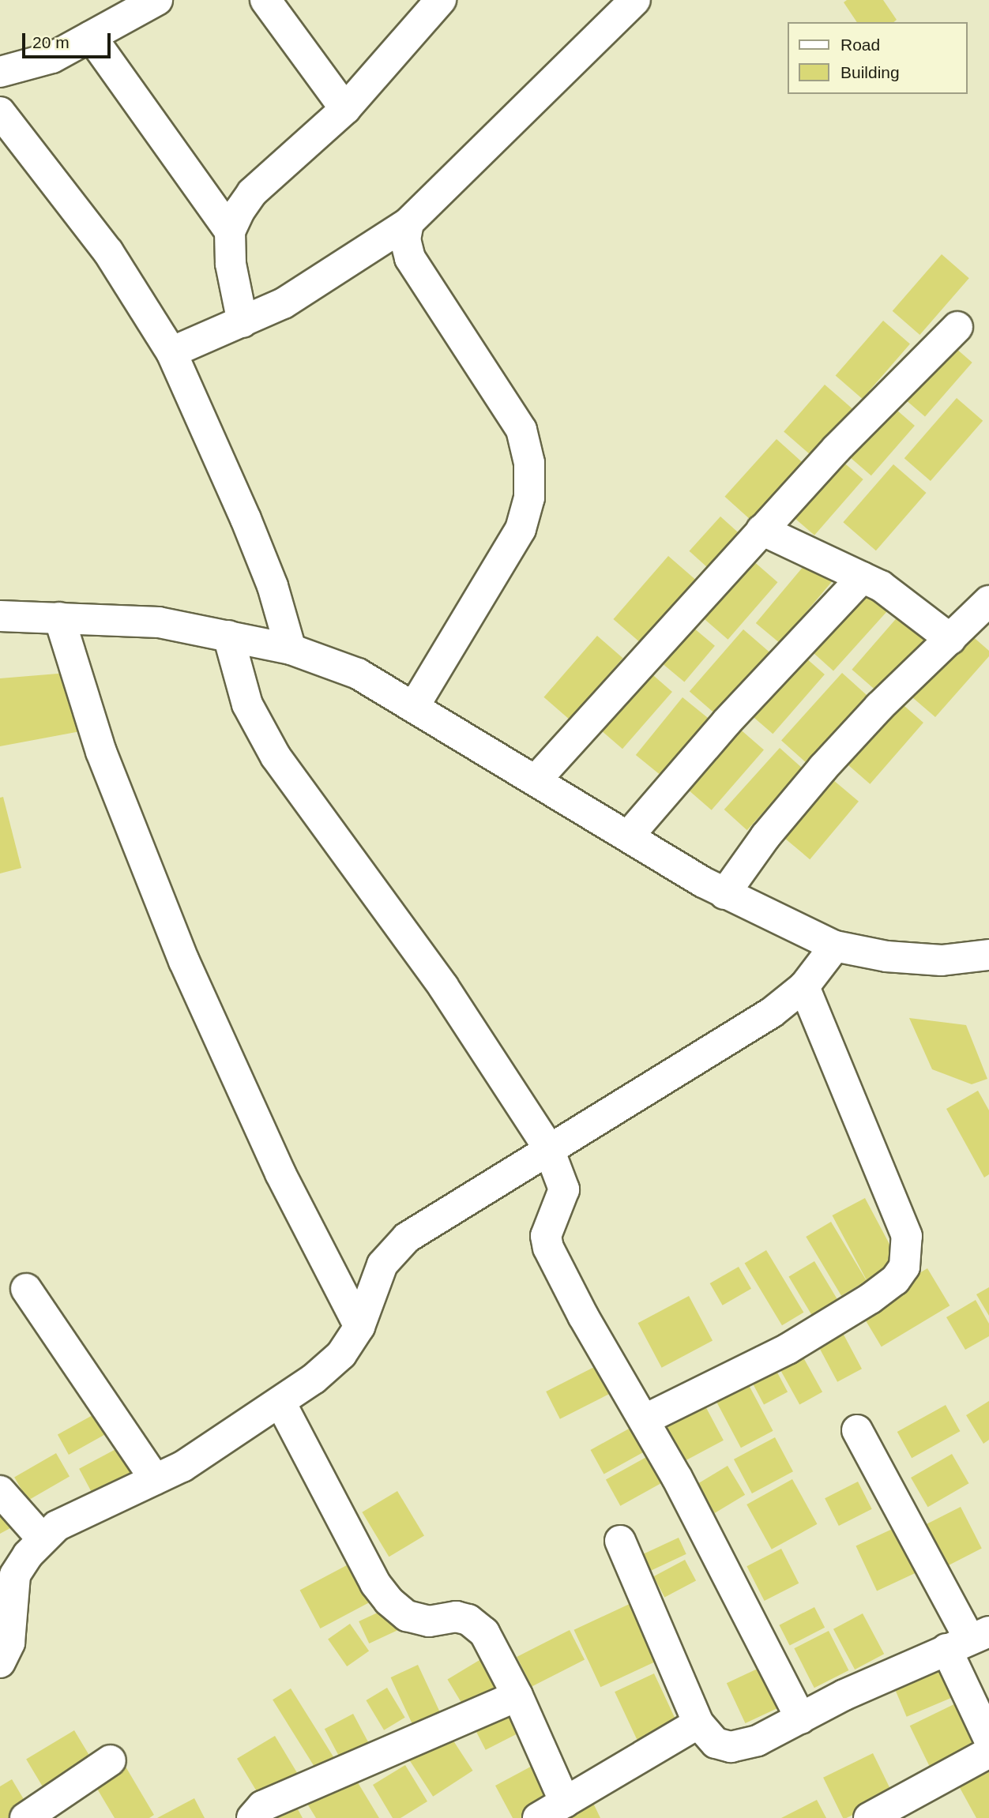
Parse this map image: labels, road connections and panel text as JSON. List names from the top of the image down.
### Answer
{
  "legend": ["Road", "Building"],
  "scale_bar": "20 m"
}
